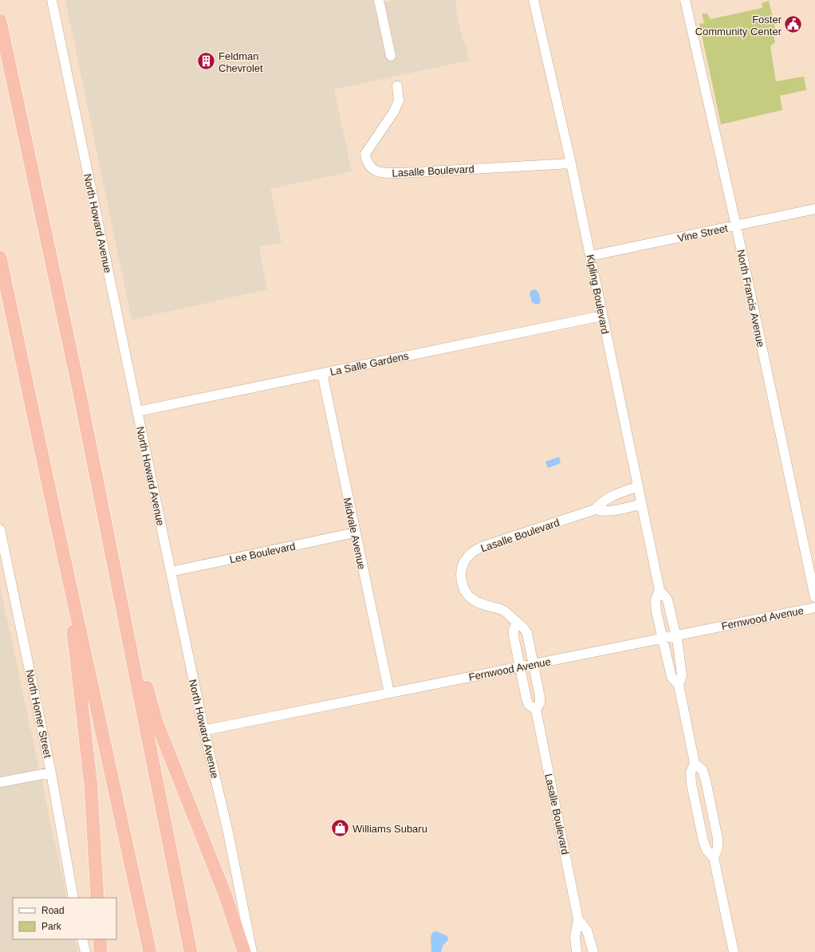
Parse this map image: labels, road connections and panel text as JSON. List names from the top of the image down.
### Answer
{
  "streets": {
    "street": [
      "Lasalle Boulevard",
      "North Howard Avenue",
      "Vine Street",
      "Kipling Boulevard",
      "North Francis Avenue",
      "La Salle Gardens",
      "Midvale Avenue",
      "Lee Boulevard",
      "Fernwood Avenue",
      "North Homer Street"
    ]
  },
  "crossings": [
    ["Lasalle Boulevard", "Kipling Boulevard"],
    ["Lasalle Boulevard", "Fernwood Avenue"],
    ["North Howard Avenue", "La Salle Gardens"],
    ["North Howard Avenue", "Lee Boulevard"],
    ["North Howard Avenue", "Fernwood Avenue"],
    ["Vine Street", "Kipling Boulevard"],
    ["Vine Street", "North Francis Avenue"],
    ["Kipling Boulevard", "La Salle Gardens"],
    ["Kipling Boulevard", "Fernwood Avenue"],
    ["La Salle Gardens", "Midvale Avenue"],
    ["Midvale Avenue", "Lee Boulevard"],
    ["Midvale Avenue", "Fernwood Avenue"]
  ],
  "places": {
    "public building": ["Foster Community Center"],
    "building": ["Feldman Chevrolet"],
    "shop": ["Williams Subaru"]
  },
  "legend": ["Road", "Park"]
}
